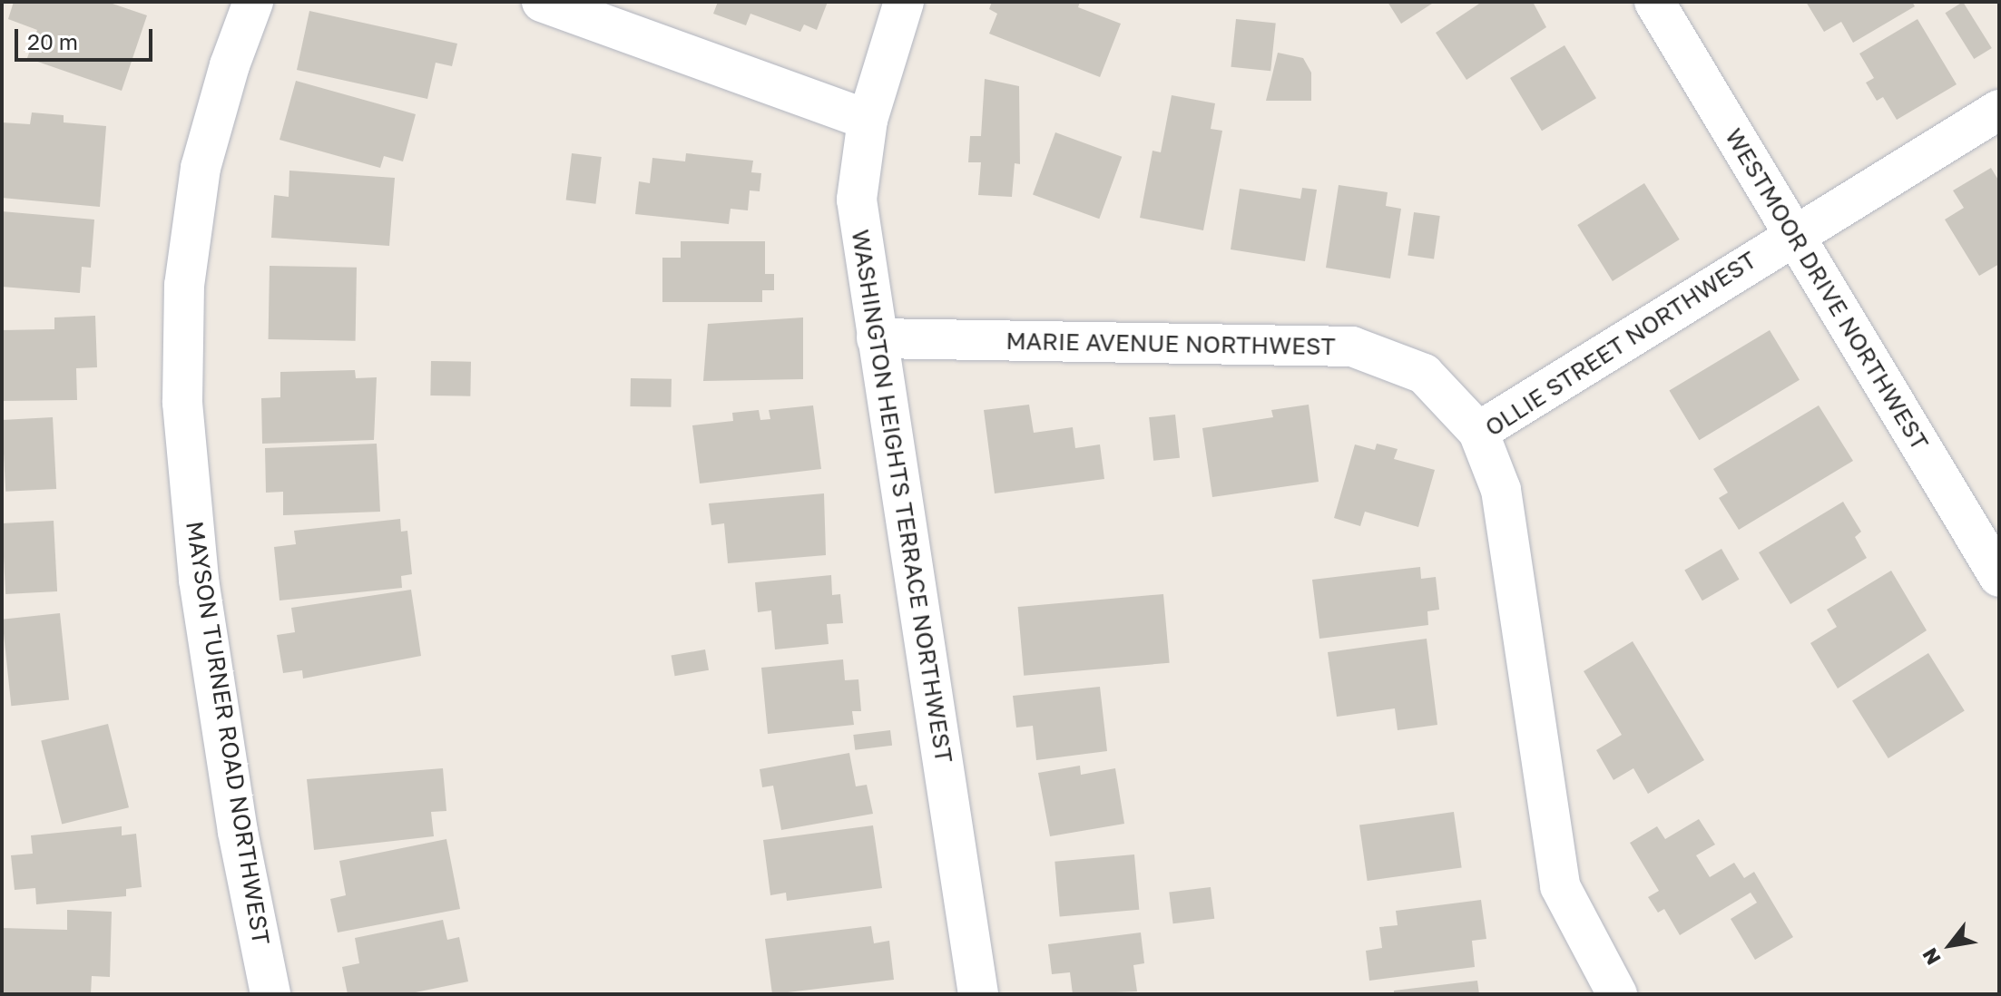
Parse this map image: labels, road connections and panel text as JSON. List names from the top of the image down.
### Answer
{
  "streets": {
    "street": [
      "WESTMOOR DRIVE NORTHWEST",
      "MARIE AVENUE NORTHWEST",
      "OLLIE STREET NORTHWEST",
      "WASHINGTON HEIGHTS TERRACE NORTHWEST",
      "MAYSON TURNER ROAD NORTHWEST"
    ]
  },
  "crossings": [
    ["WESTMOOR DRIVE NORTHWEST", "OLLIE STREET NORTHWEST"],
    ["MARIE AVENUE NORTHWEST", "OLLIE STREET NORTHWEST"],
    ["MARIE AVENUE NORTHWEST", "WASHINGTON HEIGHTS TERRACE NORTHWEST"]
  ],
  "scale_bar": "20 m",
  "north": "bottom left"
}
